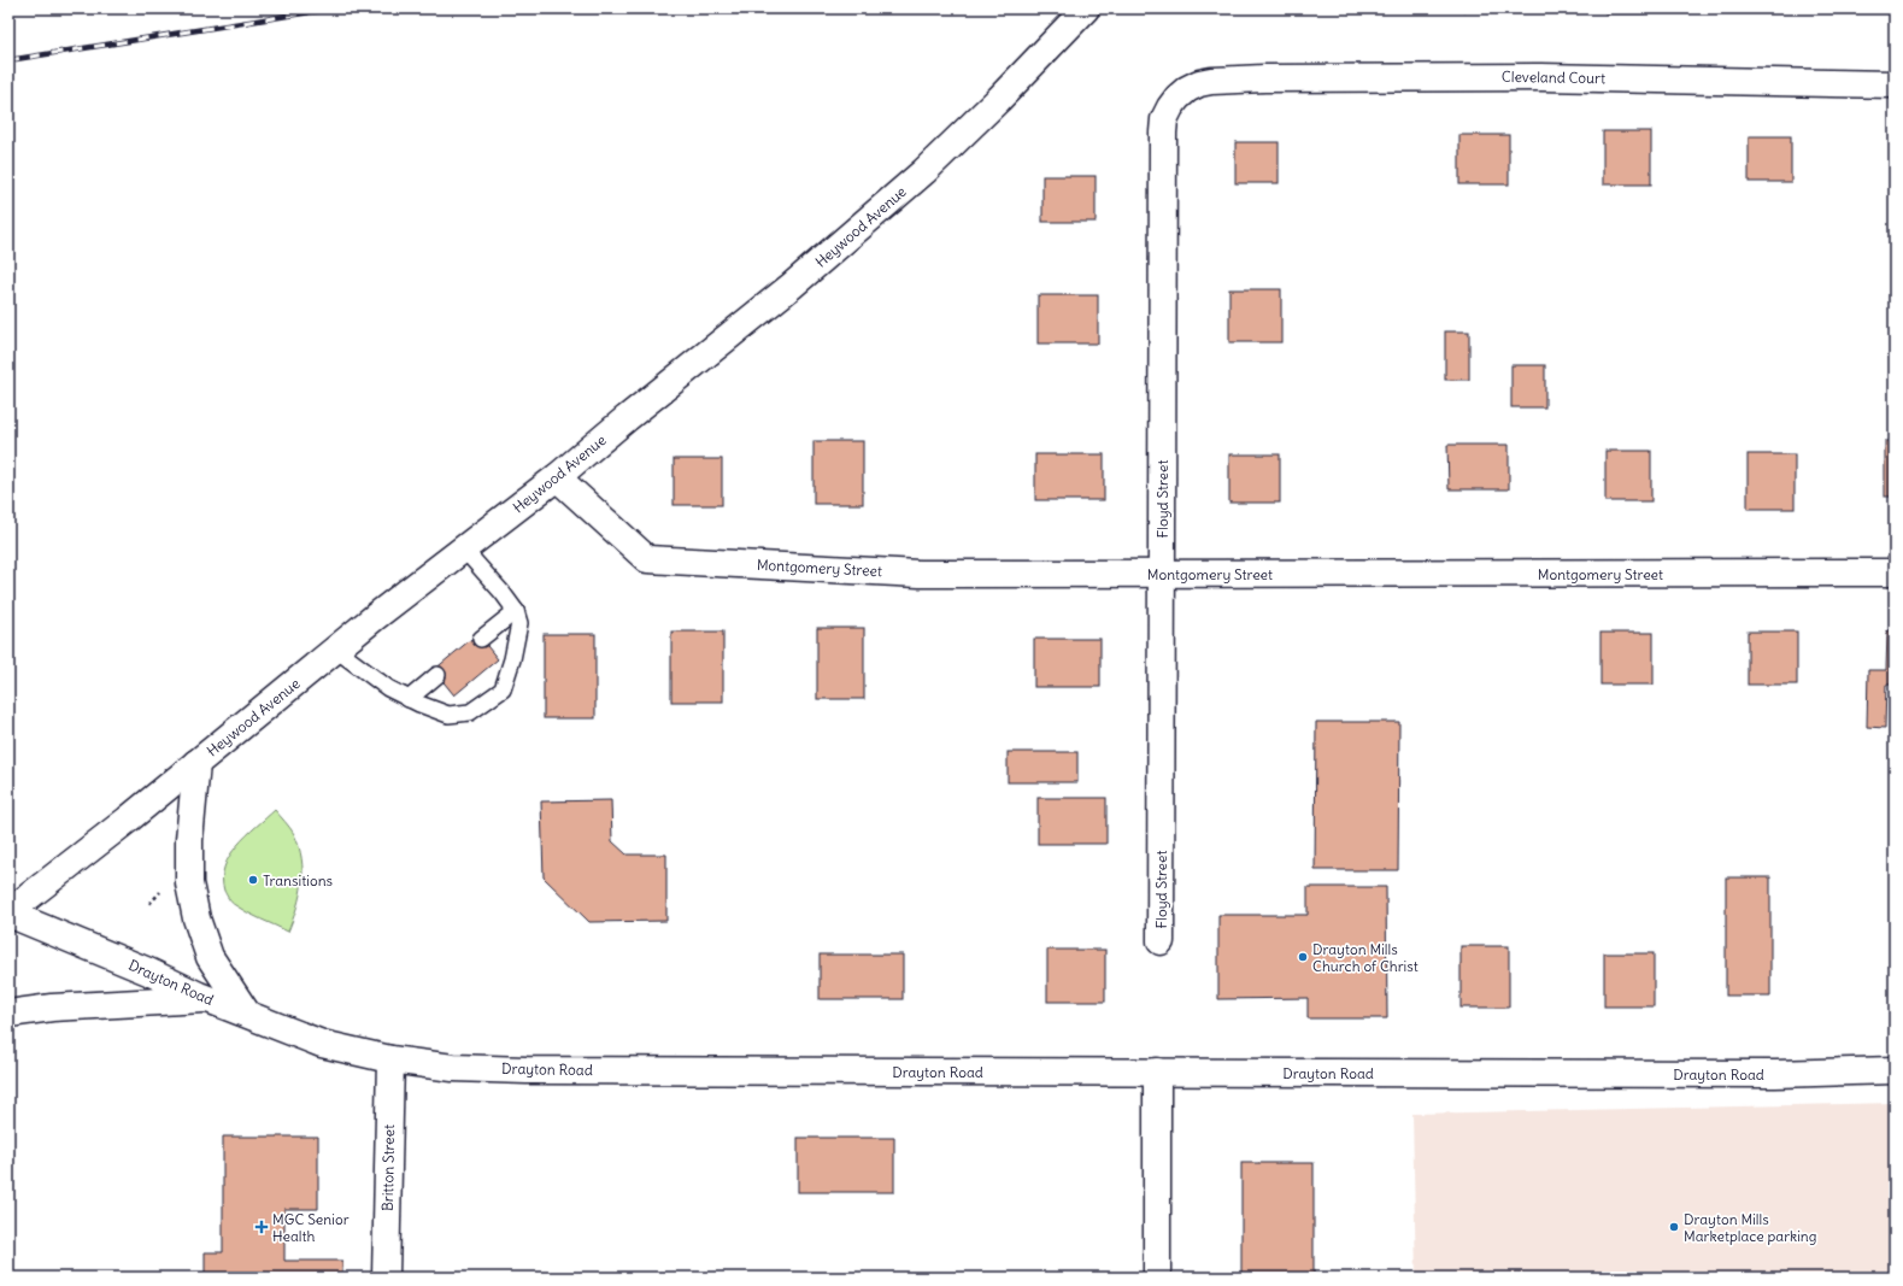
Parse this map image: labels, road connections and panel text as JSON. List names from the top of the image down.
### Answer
{
  "streets": {
    "street": [
      "Cleveland Court",
      "Heywood Avenue",
      "Floyd Street",
      "Montgomery Street",
      "Drayton Road",
      "Britton Street"
    ]
  },
  "crossings": [
    ["Cleveland Court", "Floyd Street"],
    ["Heywood Avenue", "Montgomery Street"],
    ["Heywood Avenue", "Drayton Road"],
    ["Floyd Street", "Montgomery Street"],
    ["Drayton Road", "Britton Street"]
  ],
  "places": {
    "other": ["Transitions", "Drayton Mills Church of Christ", "Drayton Mills Marketplace parking"],
    "health": ["MGC Senior Health"]
  }
}
